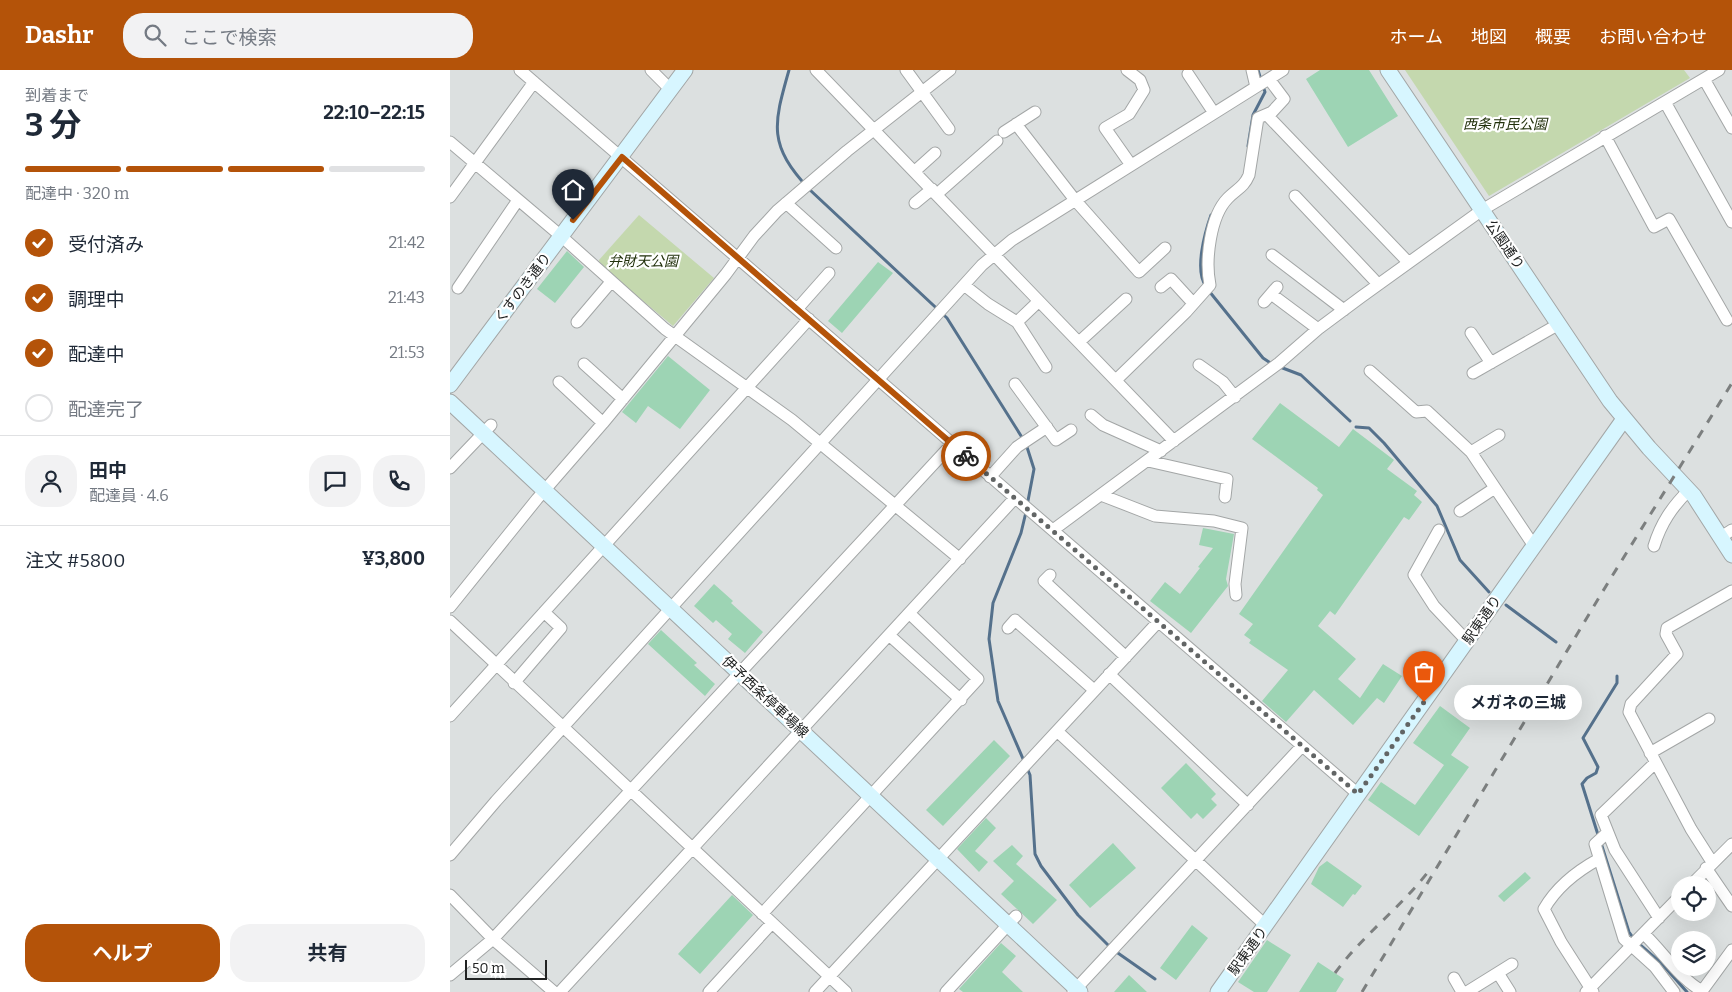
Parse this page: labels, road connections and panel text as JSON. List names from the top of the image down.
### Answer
{
  "streets": {
    "street": [
      "公園通り",
      "くすのき通り",
      "駅東通り",
      "伊予西条停車場線"
    ]
  },
  "crossings": [
    ["公園通り", "駅東通り"]
  ],
  "parks": ["西条市民公園", "弁財天公園"],
  "places": ["メガネの三城"],
  "scale_bar": "50 m",
  "page": {
    "header": "Dashr",
    "search": "ここで検索",
    "nav": [
      "ホーム",
      "地図",
      "概要",
      "お問い合わせ"
    ],
    "heading": ["3 分", "到着まで", "22:10–22:15"],
    "panel": [
      "田中",
      "配達員 · 4.6",
      "注文 #5800",
      "¥3,800"
    ],
    "bar": "配達中 · 320 m",
    "list": [
      ["受付済み", "21:42"],
      ["調理中", "21:43"],
      ["配達中", "21:53"],
      "配達完了"
    ],
    "bubble": "メガネの三城",
    "buttons": ["ヘルプ", "共有"],
    "scale": "50 m"
  }
}
